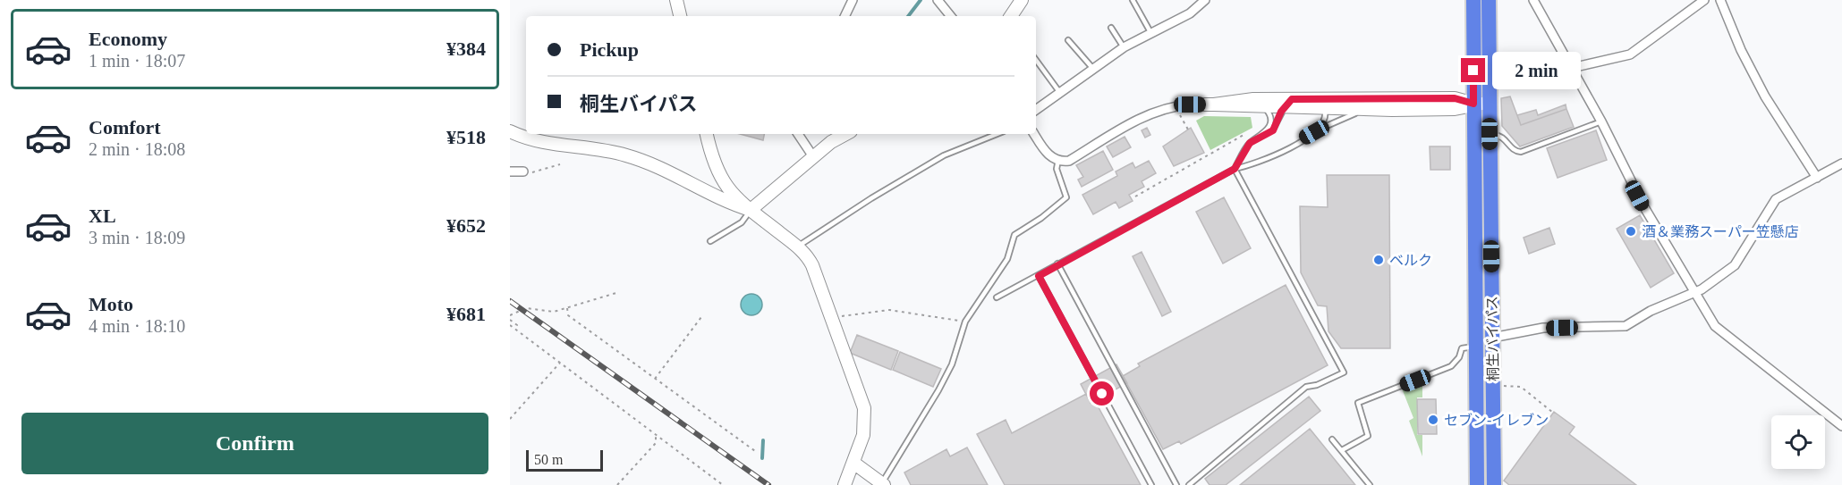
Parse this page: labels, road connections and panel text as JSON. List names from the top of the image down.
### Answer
{
  "streets": {
    "highway": ["桐生バイパス"]
  },
  "places": ["酒＆業務スーパー笠懸店", "ベルク", "セブン-イレブン"],
  "scale_bar": "50 m",
  "page": {
    "list": [
      {
        "name": "Economy",
        "note": "1 min · 18:07",
        "value": "¥384"
      },
      {
        "name": "Comfort",
        "note": "2 min · 18:08",
        "value": "¥518"
      },
      {
        "name": "XL",
        "note": "3 min · 18:09",
        "value": "¥652"
      },
      {
        "name": "Moto",
        "note": "4 min · 18:10",
        "value": "¥681"
      }
    ],
    "banner": ["Pickup", "桐生バイパス"],
    "bubble": "2 min",
    "buttons": "Confirm",
    "scale": "50 m"
  }
}
